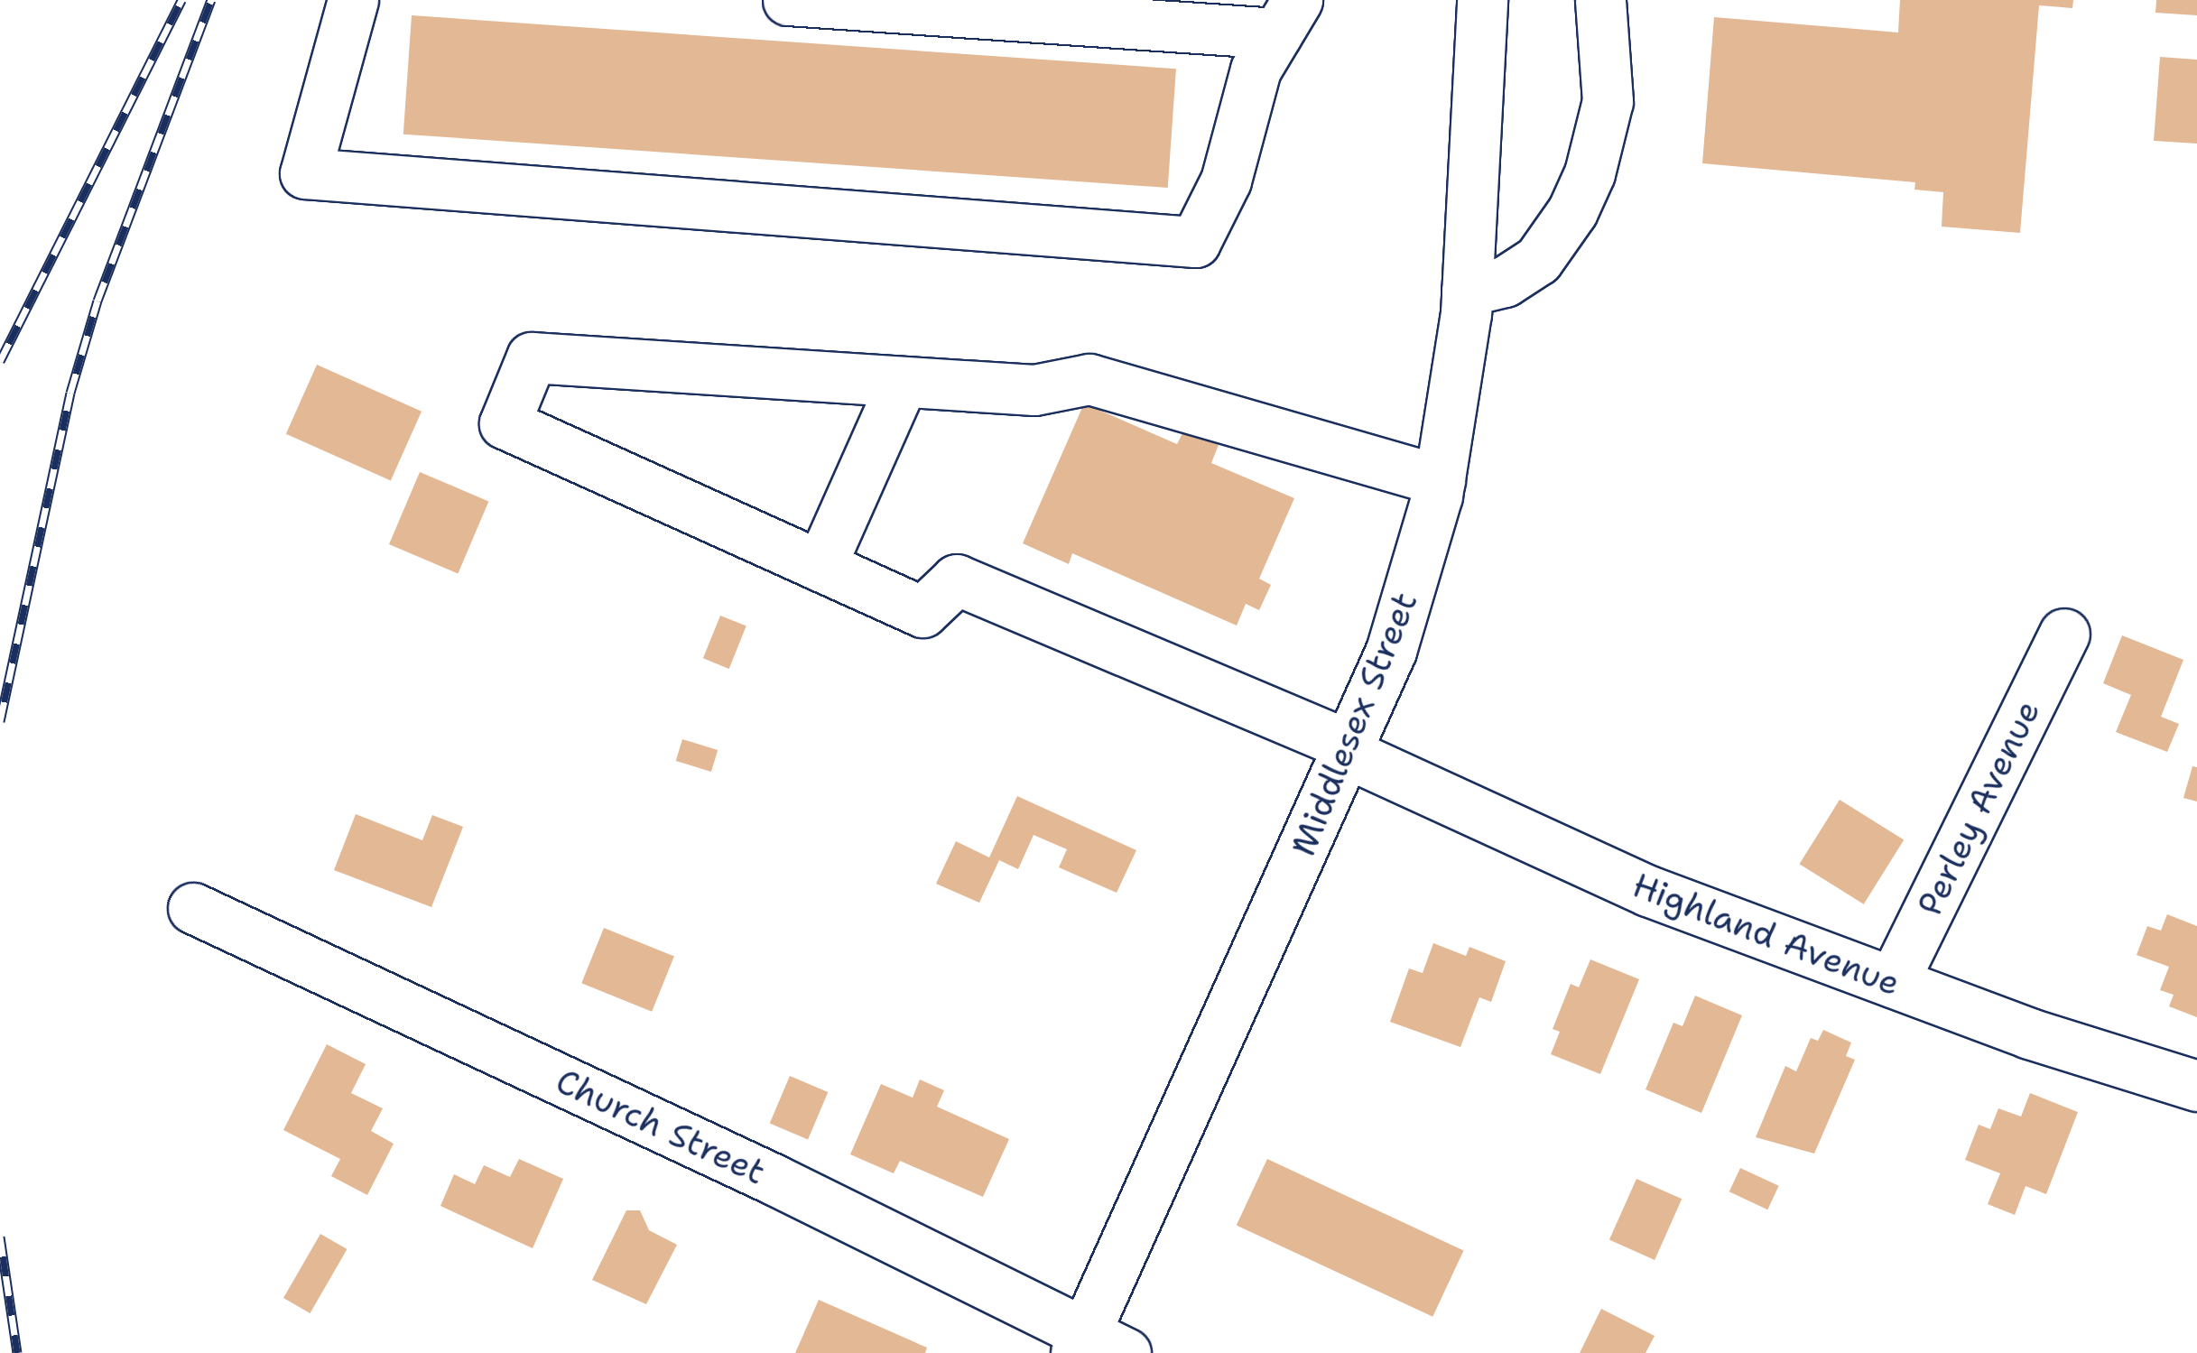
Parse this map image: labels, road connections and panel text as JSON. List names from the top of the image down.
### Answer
{
  "streets": {
    "street": [
      "Middlesex Street",
      "Perley Avenue",
      "Highland Avenue",
      "Church Street"
    ]
  },
  "crossings": [
    ["Middlesex Street", "Highland Avenue"],
    ["Middlesex Street", "Church Street"],
    ["Perley Avenue", "Highland Avenue"]
  ]
}
